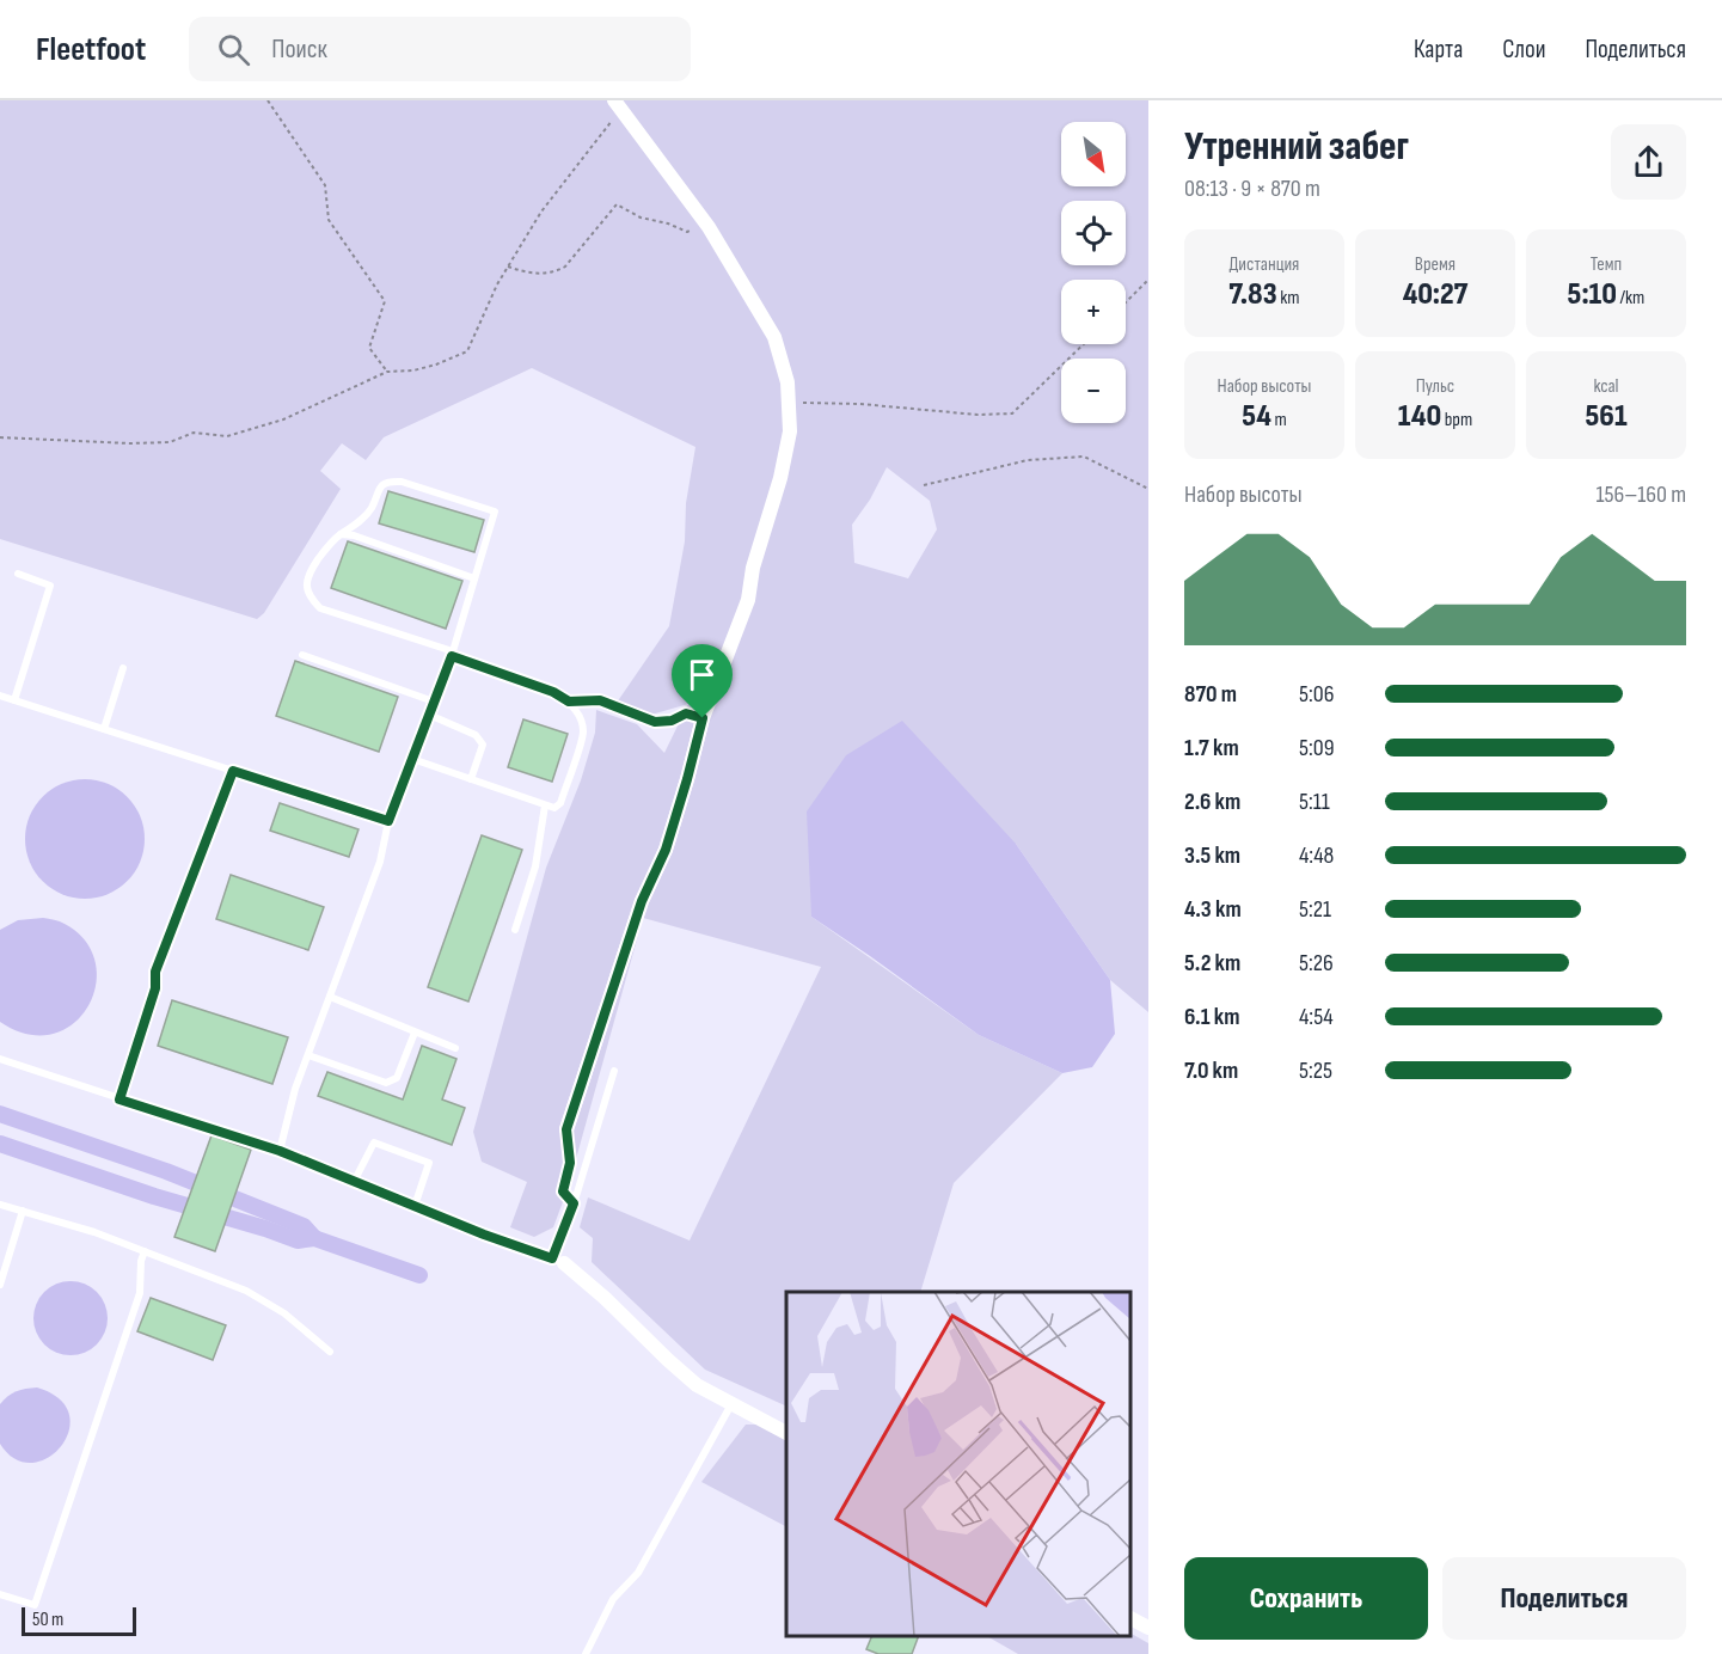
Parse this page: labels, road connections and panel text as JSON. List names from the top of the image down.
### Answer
{
  "scale_bar": "50 m",
  "north": "bottom right",
  "page": {
    "header": "Fleetfoot",
    "search": "Поиск",
    "nav": ["Карта", "Слои", "Поделиться"],
    "heading": ["Утренний забег", "08:13 · 9 × 870 m"],
    "map_buttons": ["+", "−"],
    "stats": [
      ["Дистанция", "7.83 km"],
      ["Время", "40:27"],
      ["Темп", "5:10 /km"],
      ["Набор высоты", "54 m"],
      ["Пульс", "140 bpm"],
      ["kcal", "561"]
    ],
    "chart": ["Набор высоты", "156–160 m"],
    "list": [
      {
        "name": "870 m",
        "note": "5:06"
      },
      {
        "name": "1.7 km",
        "note": "5:09"
      },
      {
        "name": "2.6 km",
        "note": "5:11"
      },
      {
        "name": "3.5 km",
        "note": "4:48"
      },
      {
        "name": "4.3 km",
        "note": "5:21"
      },
      {
        "name": "5.2 km",
        "note": "5:26"
      },
      {
        "name": "6.1 km",
        "note": "4:54"
      },
      {
        "name": "7.0 km",
        "note": "5:25"
      }
    ],
    "buttons": ["Сохранить", "Поделиться"],
    "scale": "50 m"
  }
}
